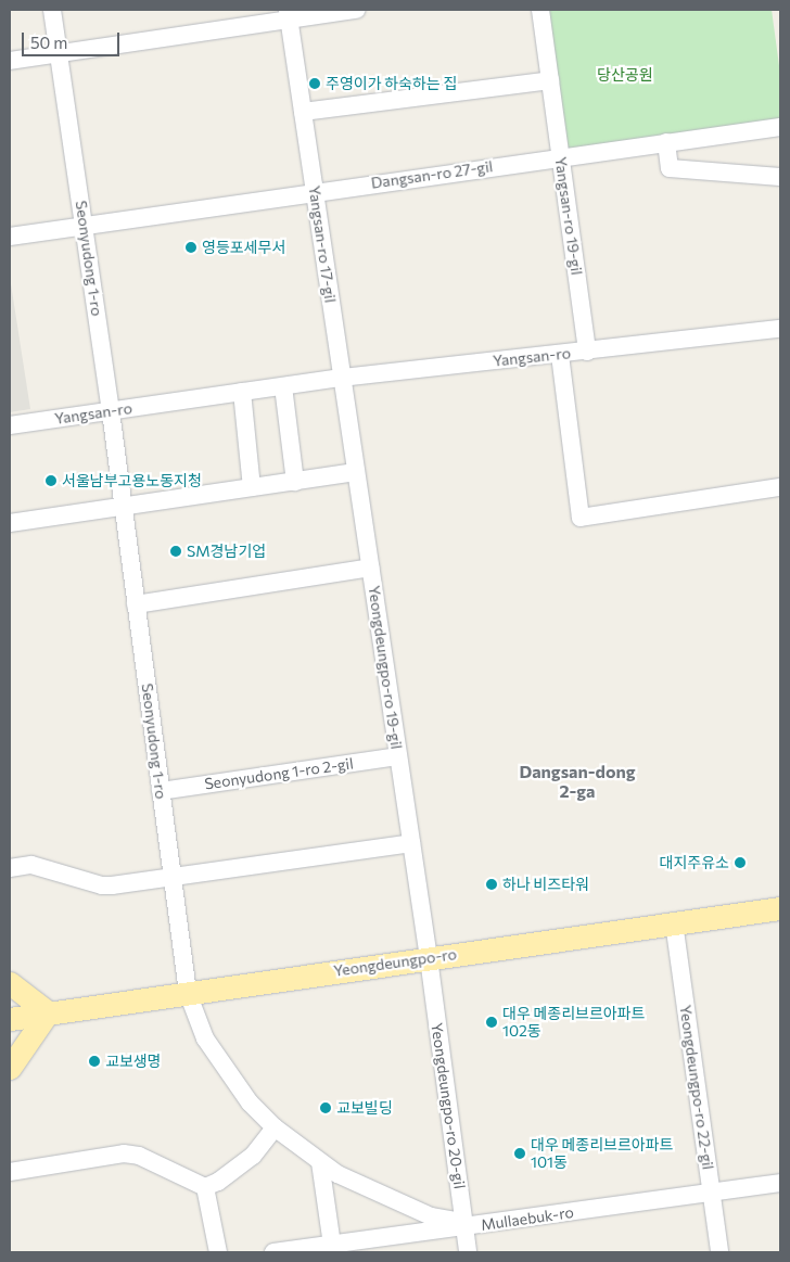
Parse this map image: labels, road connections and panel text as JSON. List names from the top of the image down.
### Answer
{
  "streets": {
    "main road": ["Yeongdeungpo-ro"],
    "street": [
      "Dangsan-ro 27-gil",
      "Yangsan-ro 19-gil",
      "Yangsan-ro 17-gil",
      "Seonyudong 1-ro",
      "Yangsan-ro",
      "Yeongdeungpo-ro 19-gil",
      "Seonyudong 1-ro 2-gil",
      "Yeongdeungpo-ro 22-gil",
      "Yeongdeungpo-ro 20-gil",
      "Mullaebuk-ro"
    ]
  },
  "crossings": [
    ["Dangsan-ro 27-gil", "Yangsan-ro 19-gil"],
    ["Dangsan-ro 27-gil", "Yangsan-ro 17-gil"],
    ["Dangsan-ro 27-gil", "Seonyudong 1-ro"],
    ["Yangsan-ro 19-gil", "Yangsan-ro"],
    ["Yangsan-ro 17-gil", "Yangsan-ro"],
    ["Yangsan-ro 17-gil", "Yeongdeungpo-ro 19-gil"],
    ["Seonyudong 1-ro", "Yangsan-ro"],
    ["Seonyudong 1-ro", "Seonyudong 1-ro 2-gil"],
    ["Seonyudong 1-ro", "Yeongdeungpo-ro"],
    ["Seonyudong 1-ro", "Yeongdeungpo-ro 20-gil"],
    ["Seonyudong 1-ro", "Mullaebuk-ro"],
    ["Yangsan-ro", "Yeongdeungpo-ro 19-gil"],
    ["Yeongdeungpo-ro 19-gil", "Seonyudong 1-ro 2-gil"],
    ["Yeongdeungpo-ro 19-gil", "Yeongdeungpo-ro"],
    ["Yeongdeungpo-ro 19-gil", "Yeongdeungpo-ro 20-gil"],
    ["Yeongdeungpo-ro", "Yeongdeungpo-ro 22-gil"],
    ["Yeongdeungpo-ro", "Yeongdeungpo-ro 20-gil"],
    ["Yeongdeungpo-ro 22-gil", "Mullaebuk-ro"],
    ["Yeongdeungpo-ro 20-gil", "Mullaebuk-ro"]
  ],
  "districts": ["Dangsan-dong 2-ga"],
  "parks": ["당산공원"],
  "places": [
    "주영이가 하숙하는 집",
    "영등포세무서",
    "서울남부고용노동지청",
    "SM경남기업",
    "대지주유소",
    "하나 비즈타워",
    "대우 메종리브르아파트 102동",
    "교보생명",
    "교보빌딩",
    "대우 메종리브르아파트 101동"
  ],
  "scale_bar": "50 m"
}
